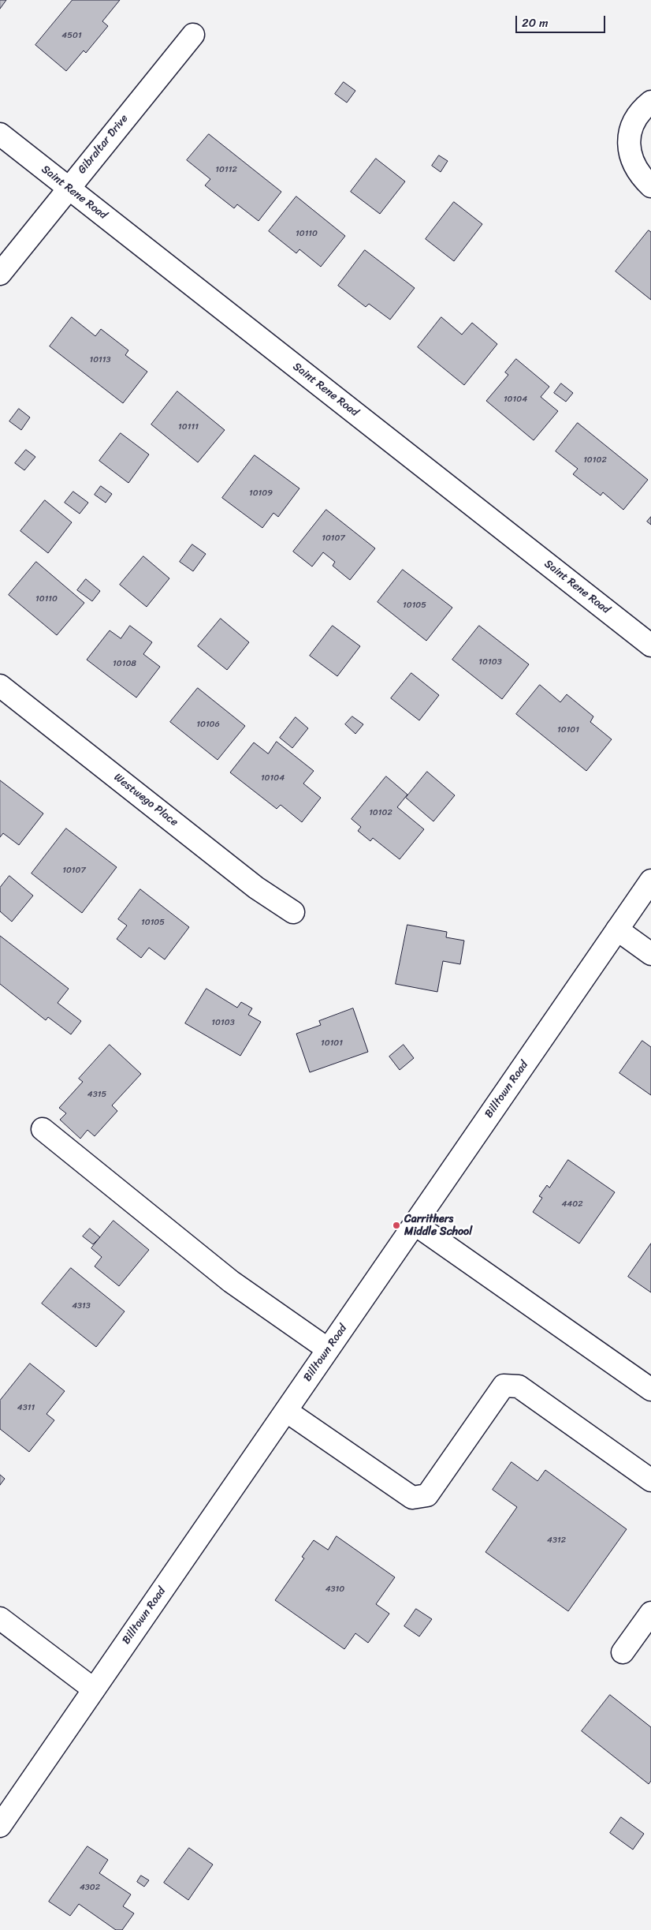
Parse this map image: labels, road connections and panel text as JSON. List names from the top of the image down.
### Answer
{
  "streets": {
    "street": [
      "Gibraltar Drive",
      "Saint Rene Road",
      "Westwego Place",
      "Billtown Road"
    ]
  },
  "crossings": [
    ["Gibraltar Drive", "Saint Rene Road"]
  ],
  "places": ["Carrithers Middle School"],
  "house_numbers": [
    "4501",
    "10112",
    "10110",
    "10113",
    "10104",
    "10111",
    "10102",
    "10109",
    "10107",
    "10110",
    "10105",
    "10103",
    "10108",
    "10106",
    "10101",
    "10104",
    "10102",
    "10107",
    "10105",
    "10103",
    "10101",
    "4315",
    "4402",
    "4313",
    "4311",
    "4312",
    "4310",
    "4302"
  ],
  "scale_bar": "20 m"
}
